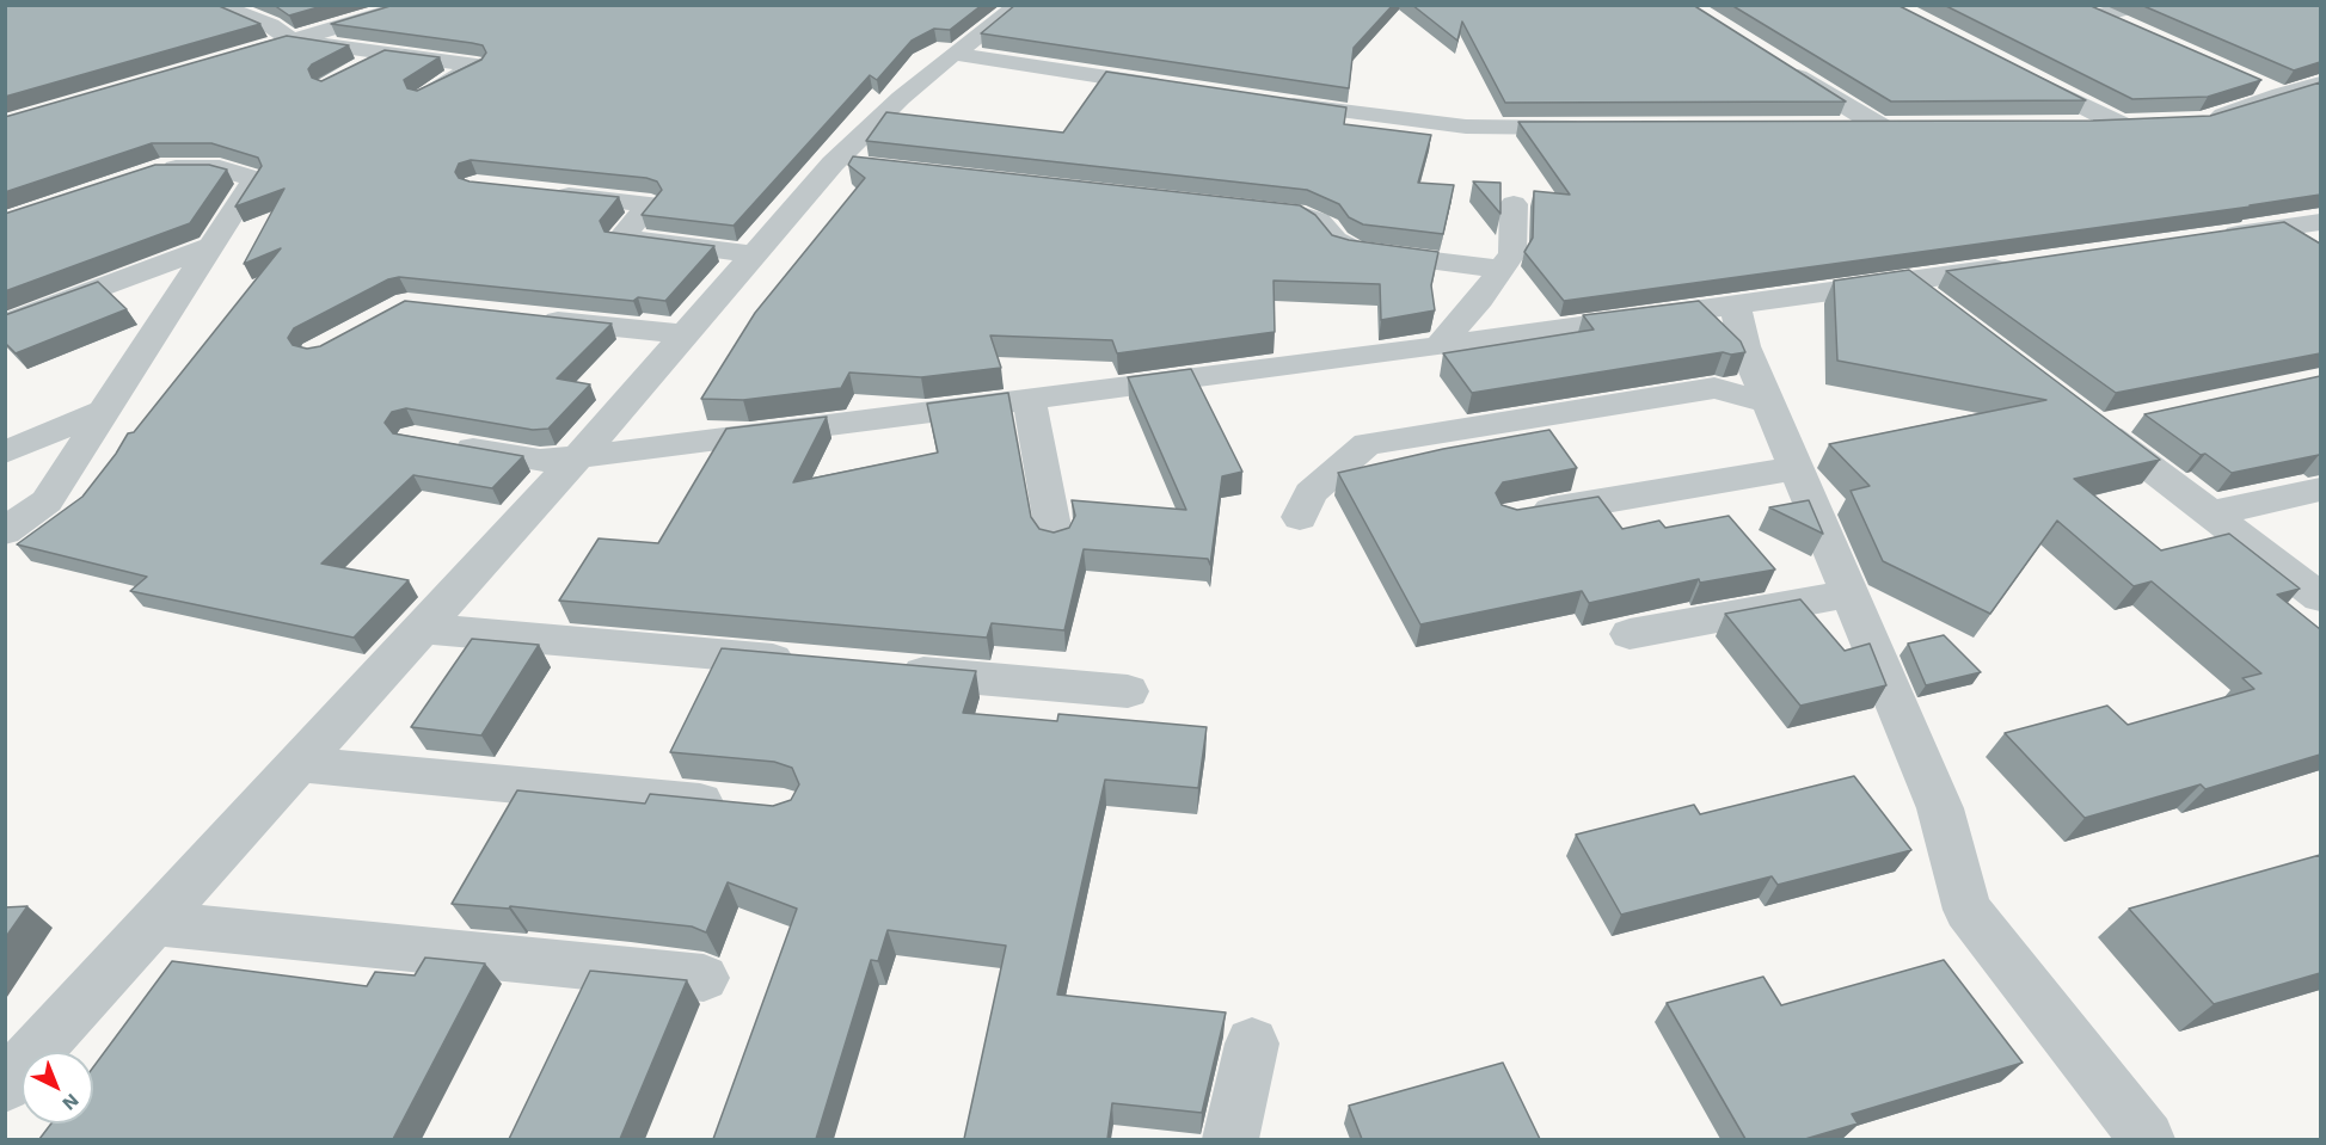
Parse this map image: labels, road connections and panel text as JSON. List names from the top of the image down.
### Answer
{
  "north": "bottom right"
}
